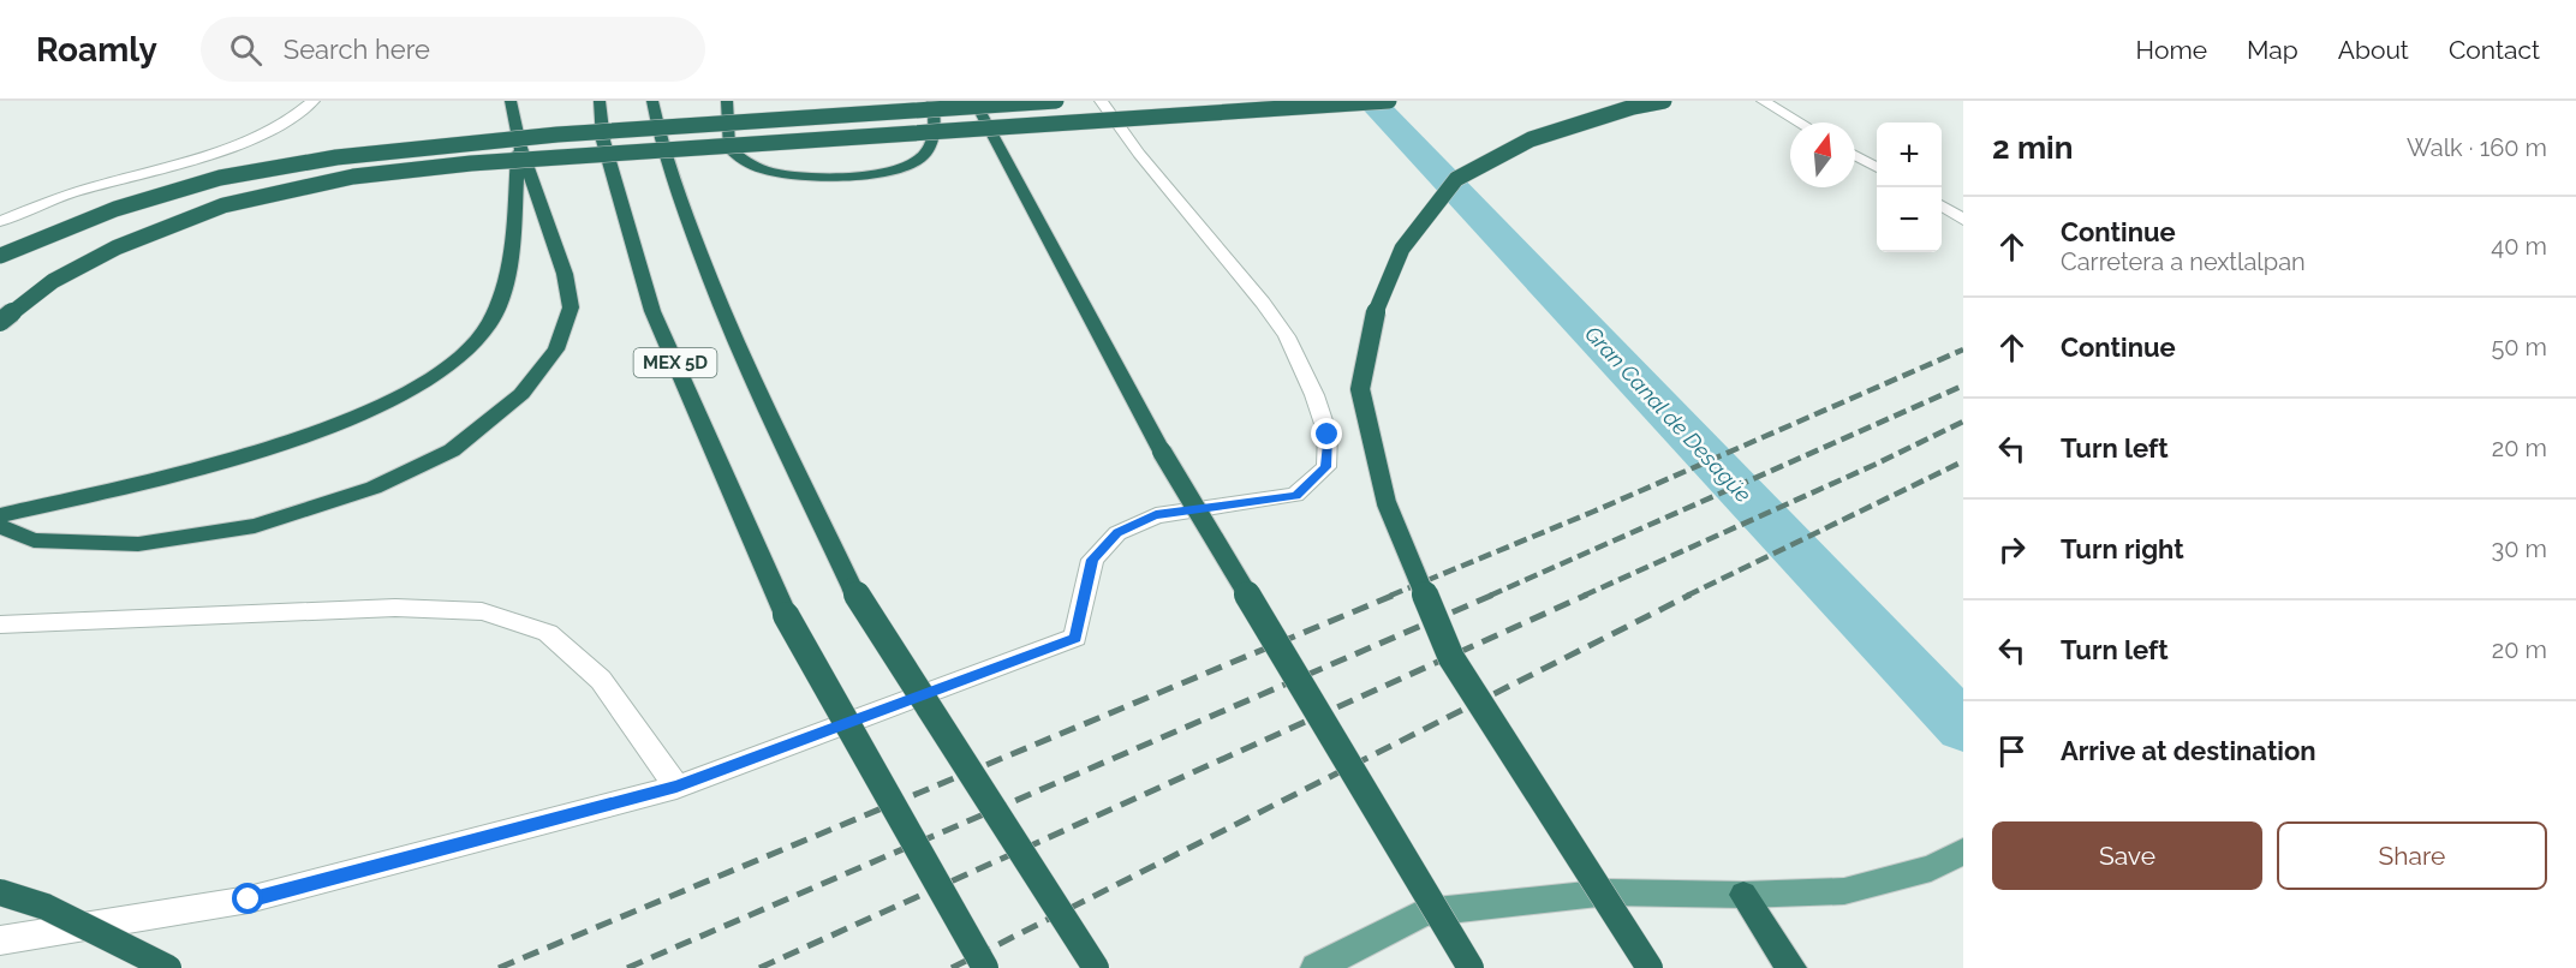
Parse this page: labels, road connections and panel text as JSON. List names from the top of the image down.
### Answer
{
  "streets": {
    "highway": ["MEX 5D"]
  },
  "water": ["Gran Canal de Desagüe"],
  "north": "top",
  "page": {
    "header": "Roamly",
    "search": "Search here",
    "nav": [
      "Home",
      "Map",
      "About",
      "Contact"
    ],
    "heading": ["2 min", "Walk · 160 m"],
    "map_buttons": ["+", "−"],
    "list": [
      ["Continue", "Carretera a nextlalpan", "40 m"],
      ["Continue", "50 m"],
      ["Turn left", "20 m"],
      ["Turn right", "30 m"],
      ["Turn left", "20 m"],
      "Arrive at destination"
    ],
    "buttons": ["Save", "Share"]
  }
}
